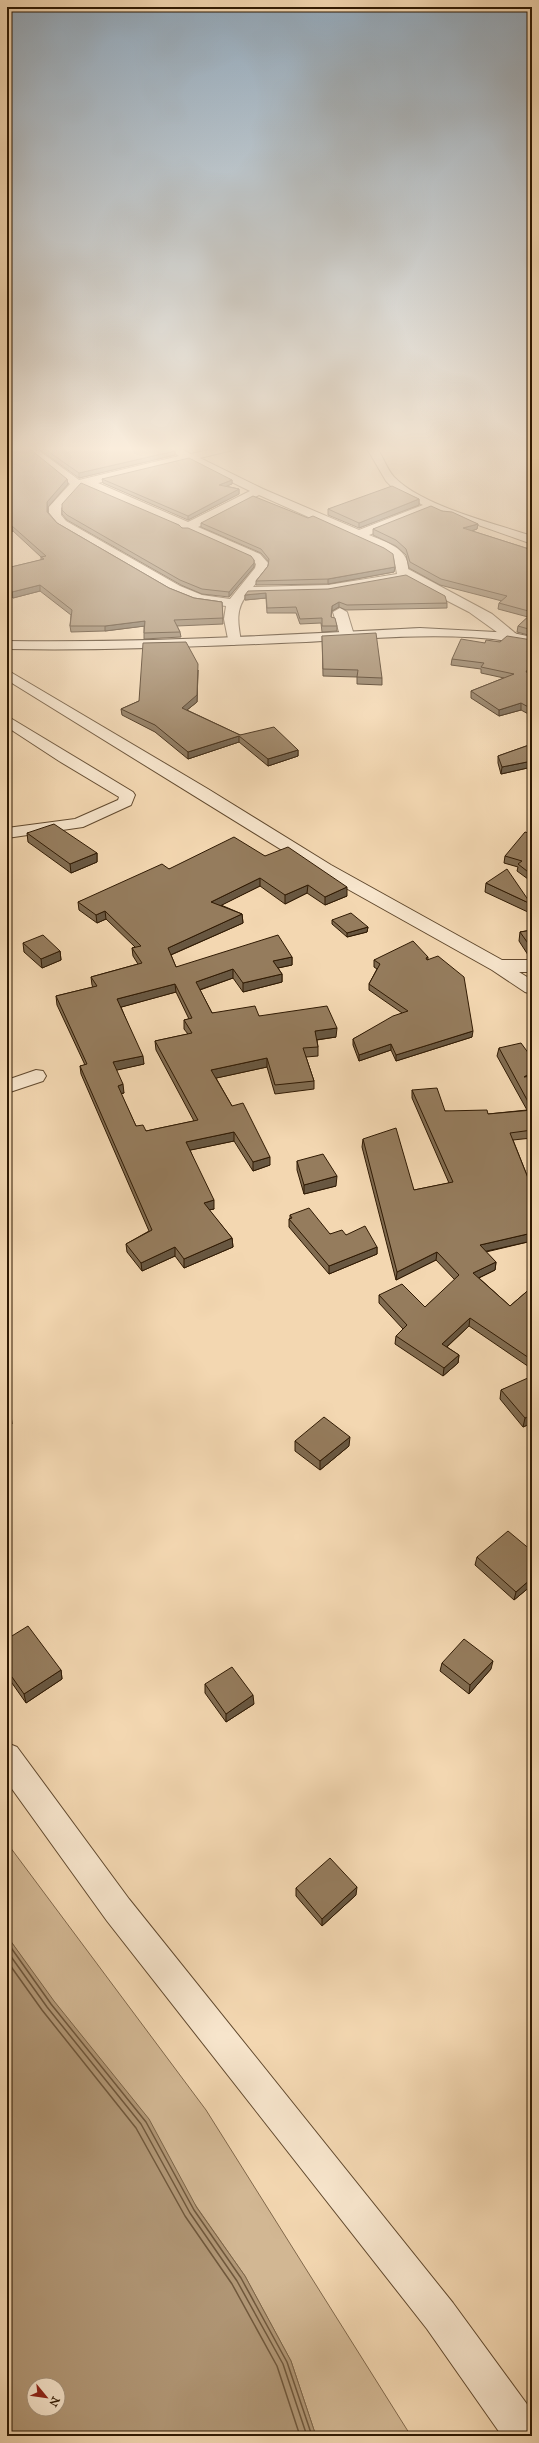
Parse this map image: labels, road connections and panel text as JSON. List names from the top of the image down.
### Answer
{
  "north": "bottom right"
}
